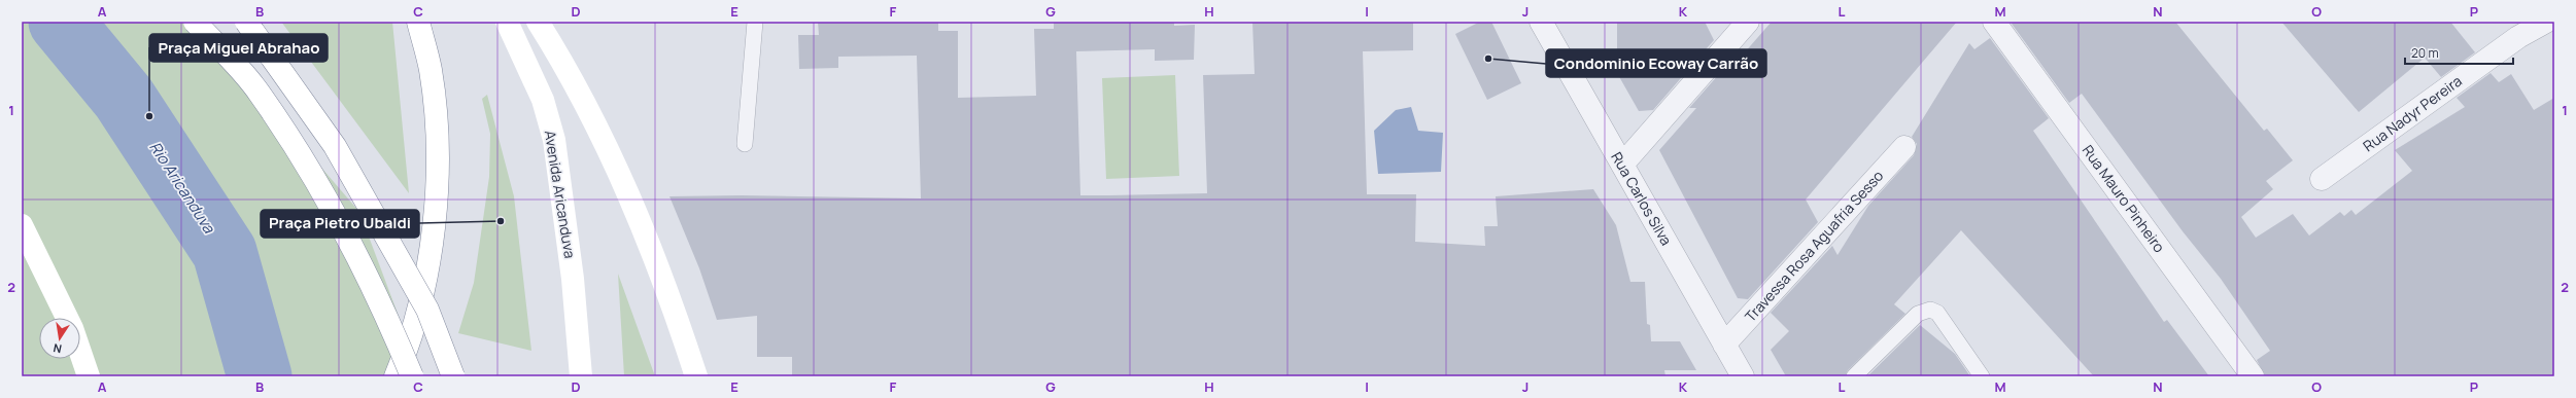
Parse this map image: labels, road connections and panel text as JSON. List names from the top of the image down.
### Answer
{
  "streets": {
    "main road": ["Avenida Aricanduva"],
    "street": [
      "Rua Nadyr Pereira",
      "Rua Carlos Silva",
      "Rua Mauro Pinheiro",
      "Travessa Rosa Aguafria Sesso"
    ]
  },
  "crossings": [
    ["Rua Carlos Silva", "Travessa Rosa Aguafria Sesso"]
  ],
  "water": ["Rio Aricanduva"],
  "places": ["Condominio Ecoway Carrão", "Praça Miguel Abrahao", "Praça Pietro Ubaldi"],
  "scale_bar": "20 m",
  "north": "bottom",
  "grid": {
    "columns": [
      "A",
      "B",
      "C",
      "D",
      "E",
      "F",
      "G",
      "H",
      "I",
      "J",
      "K",
      "L",
      "M",
      "N",
      "O",
      "P"
    ],
    "rows": ["1", "2"]
  }
}
